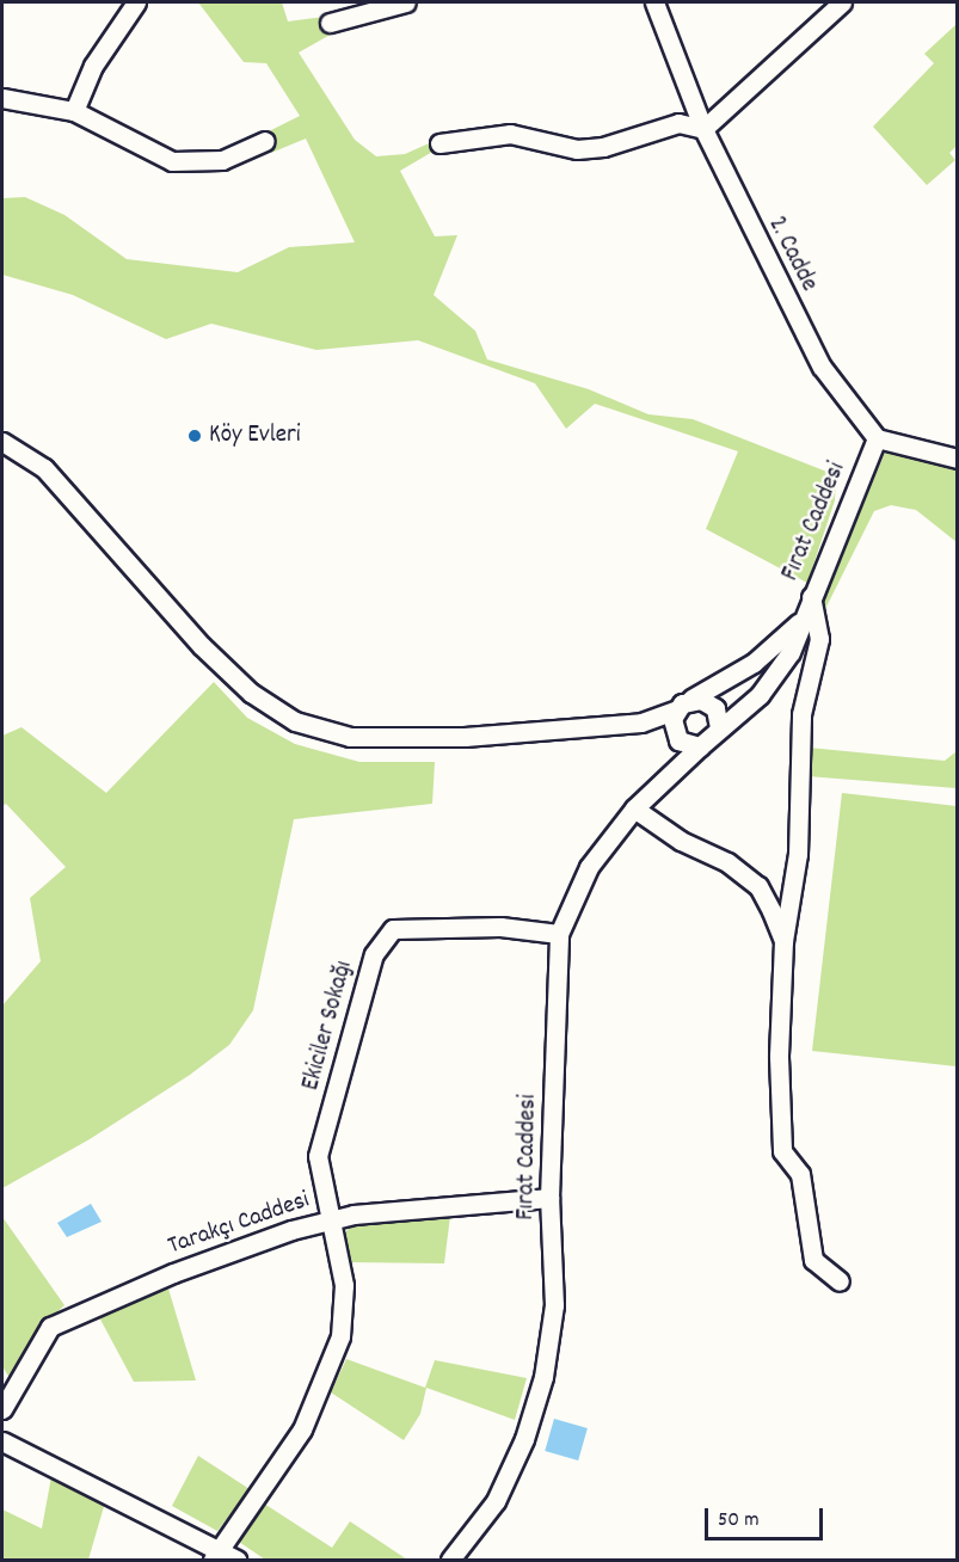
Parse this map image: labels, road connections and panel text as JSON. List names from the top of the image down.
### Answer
{
  "streets": {
    "street": [
      "2. Cadde",
      "Fırat Caddesi",
      "Ekiciler Sokağı",
      "Tarakçı Caddesi"
    ]
  },
  "crossings": [
    ["2. Cadde", "Fırat Caddesi"],
    ["Fırat Caddesi", "Ekiciler Sokağı"],
    ["Fırat Caddesi", "Tarakçı Caddesi"],
    ["Ekiciler Sokağı", "Tarakçı Caddesi"]
  ],
  "places": ["Köy Evleri"],
  "scale_bar": "50 m"
}
